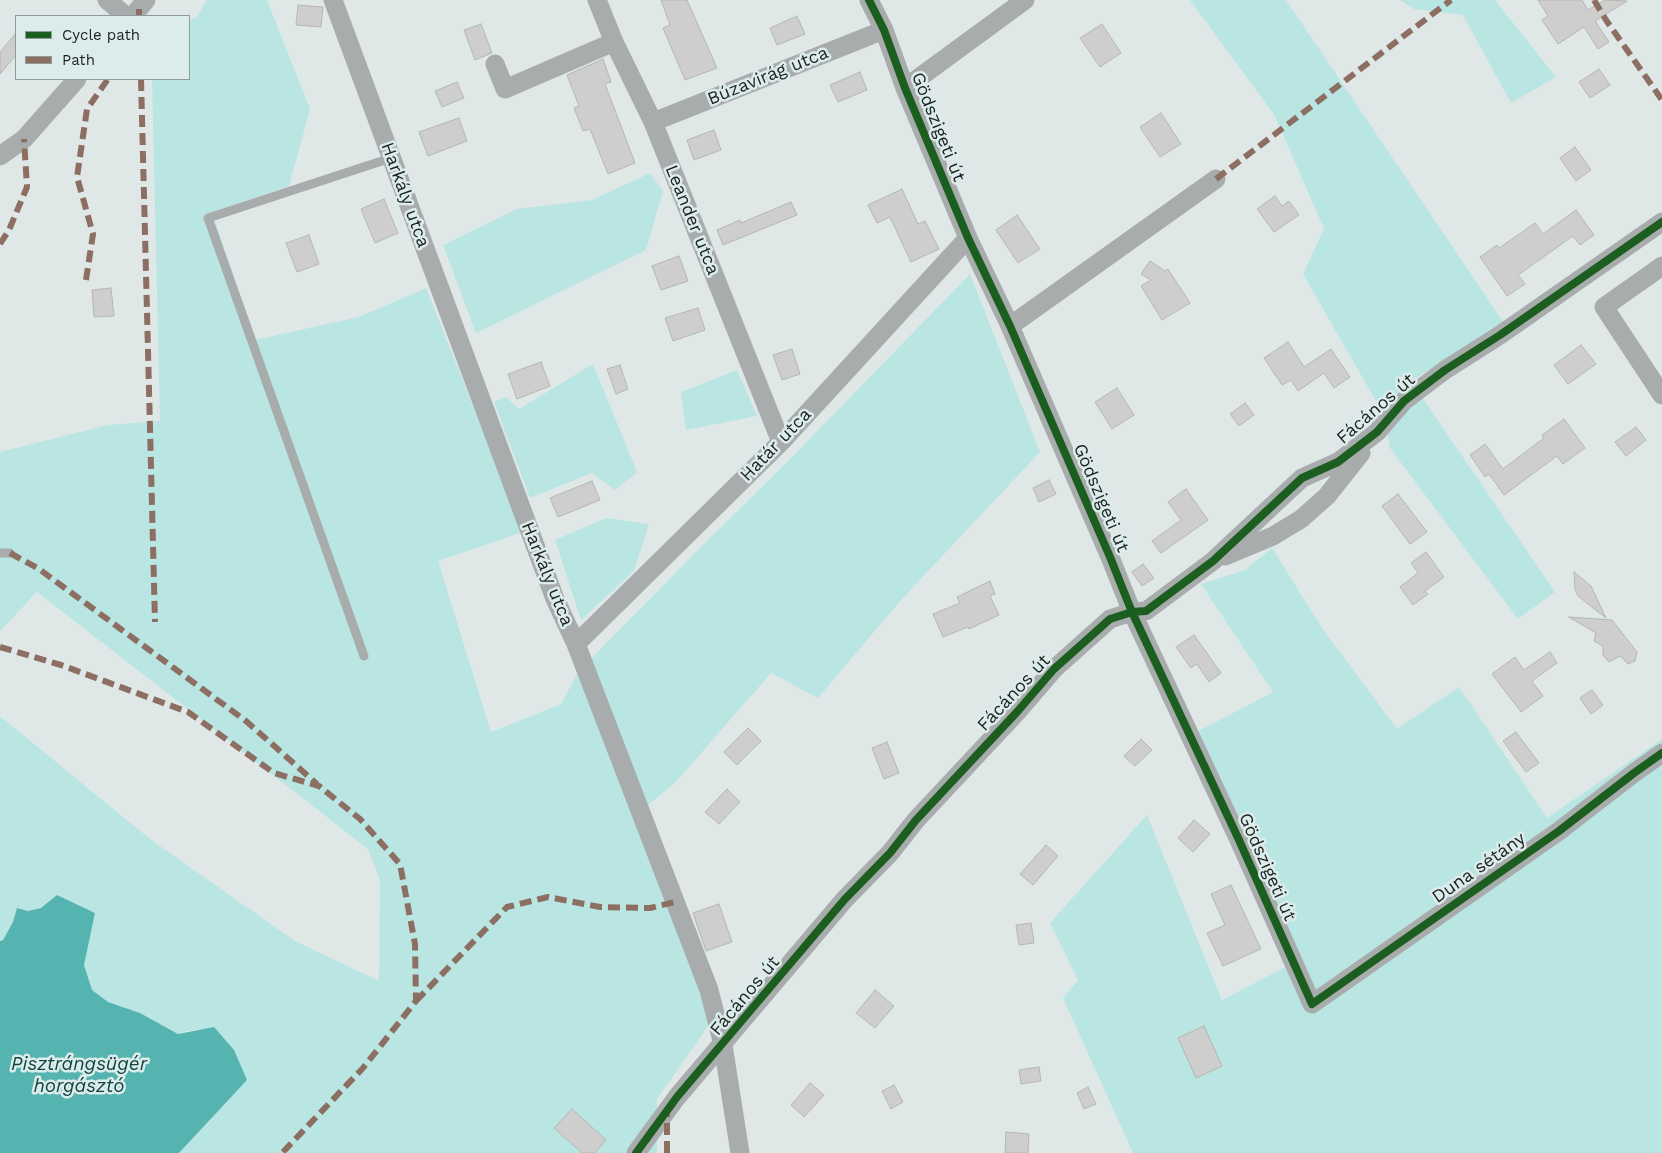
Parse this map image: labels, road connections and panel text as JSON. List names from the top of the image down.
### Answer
{
  "streets": {
    "street": [
      "Búzavirág utca",
      "Gödszigeti út",
      "Harkály utca",
      "Leander utca",
      "Fácános út",
      "Határ utca",
      "Duna sétány"
    ]
  },
  "crossings": [
    ["Búzavirág utca", "Gödszigeti út"],
    ["Búzavirág utca", "Leander utca"],
    ["Gödszigeti út", "Fácános út"],
    ["Gödszigeti út", "Határ utca"],
    ["Gödszigeti út", "Duna sétány"],
    ["Harkály utca", "Fácános út"],
    ["Harkály utca", "Határ utca"],
    ["Leander utca", "Határ utca"]
  ],
  "water": ["Pisztrángsügér horgásztó"],
  "legend": ["Cycle path", "Path"]
}
